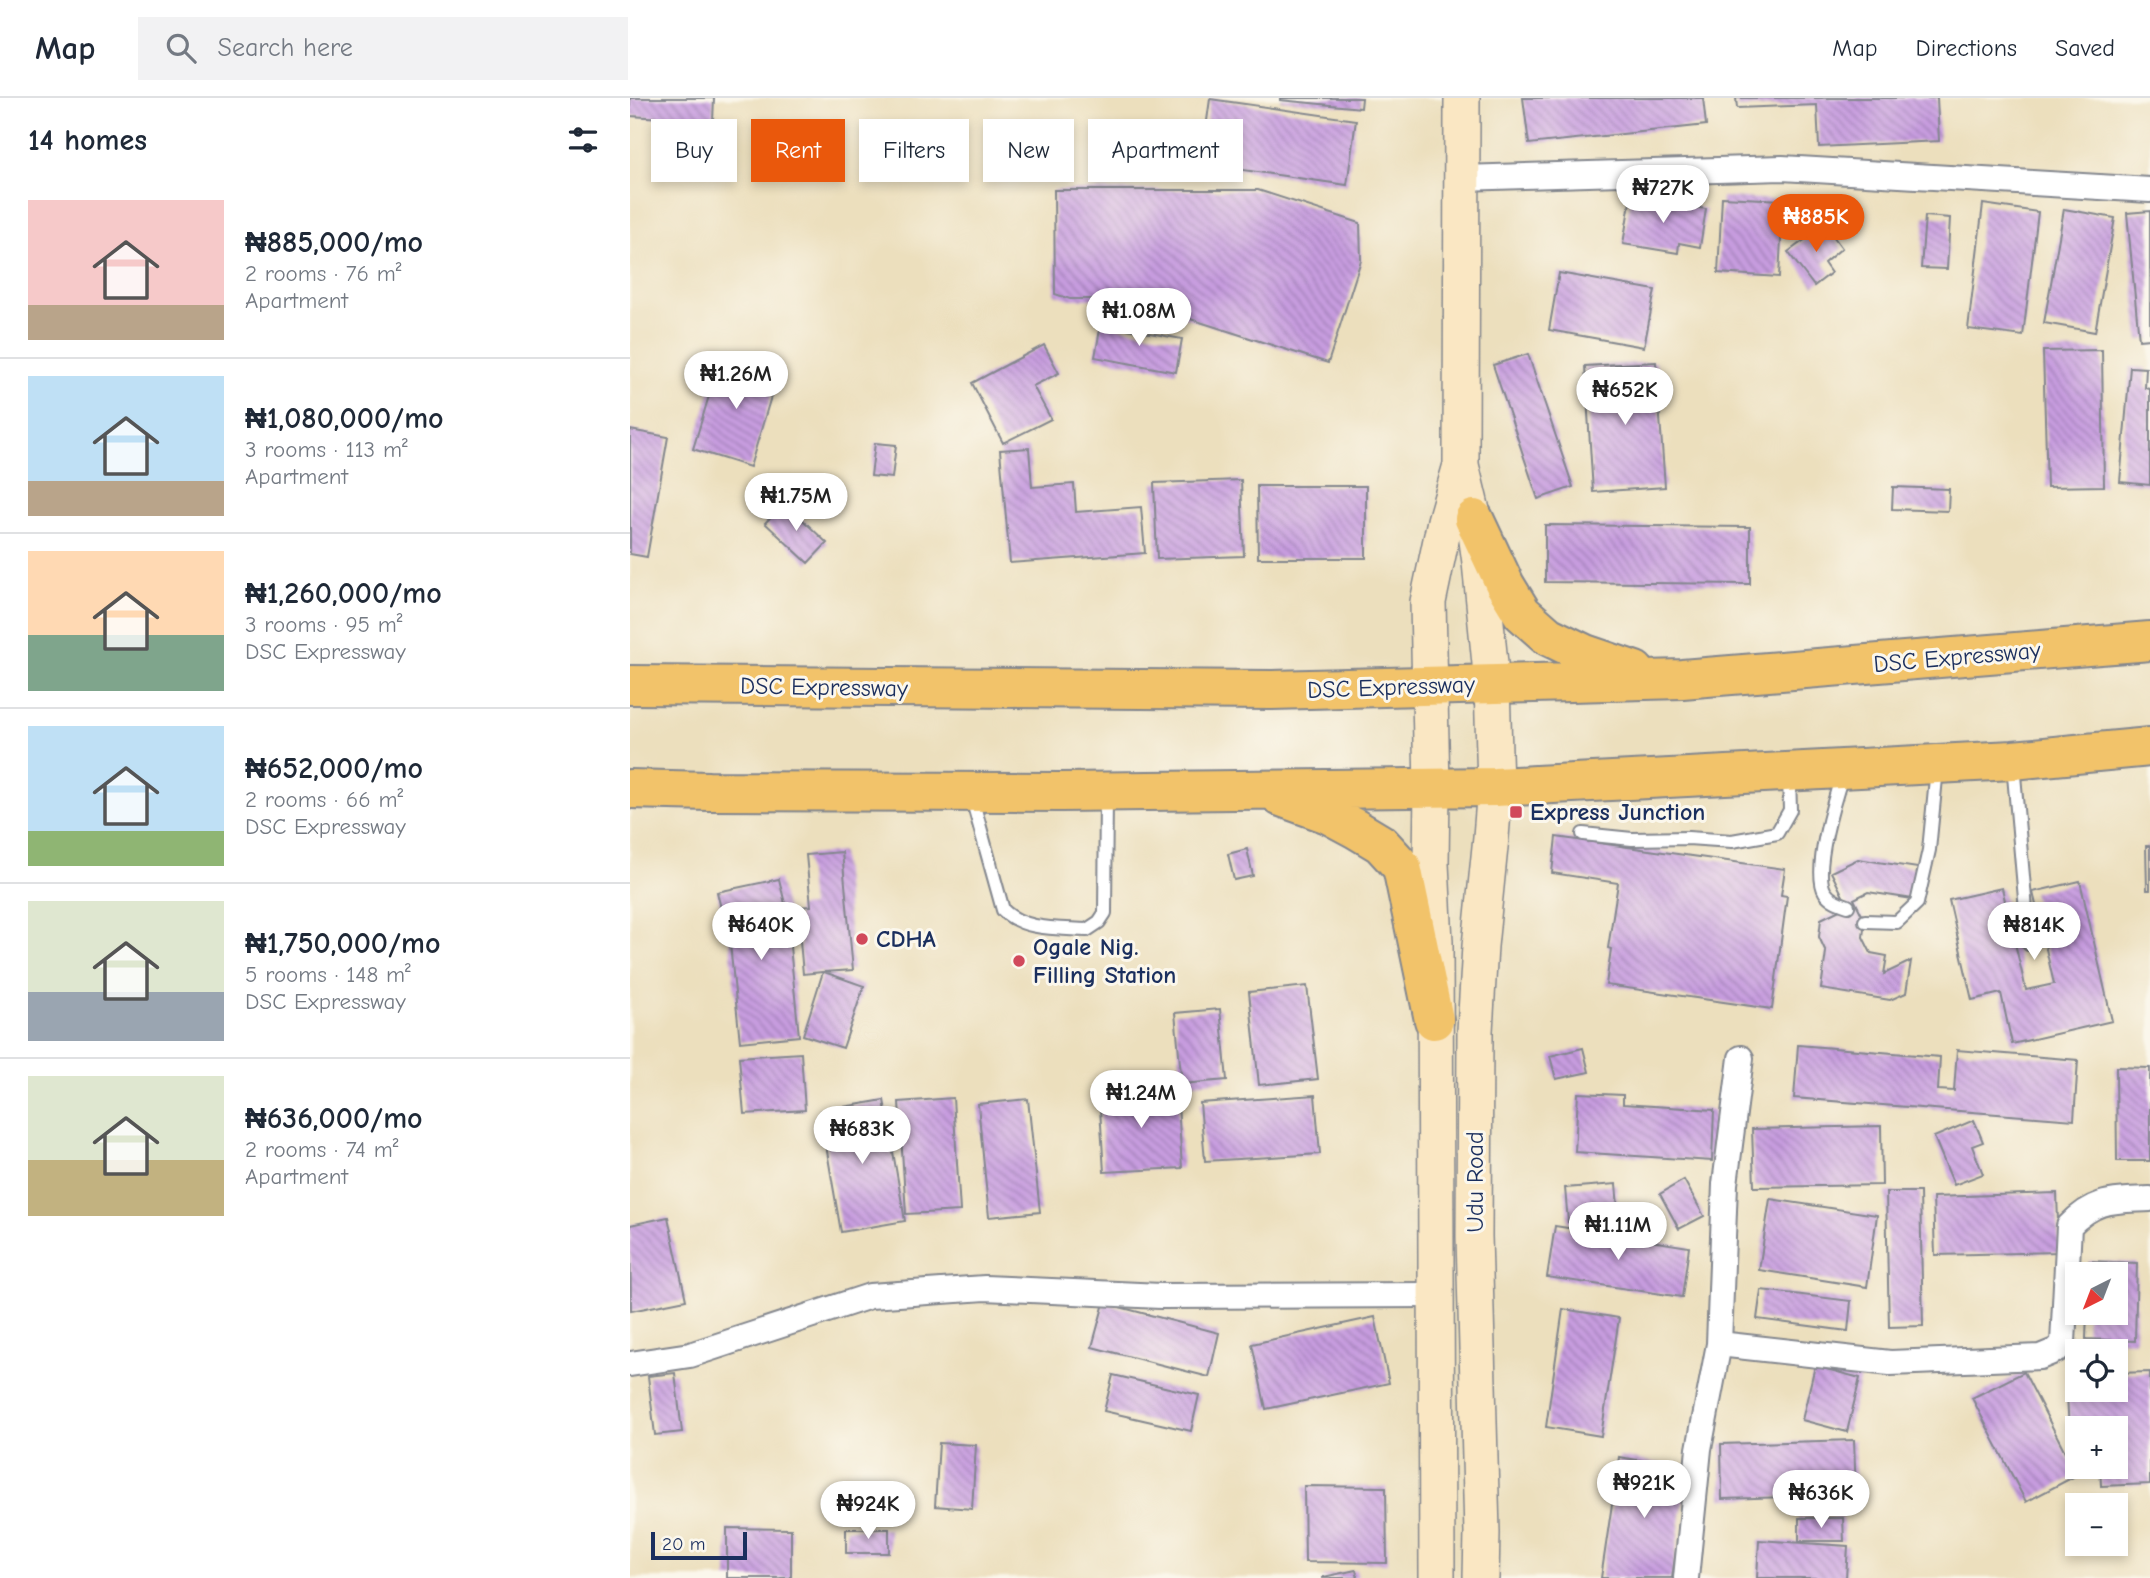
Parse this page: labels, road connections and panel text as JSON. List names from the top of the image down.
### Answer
{
  "streets": {
    "main road": ["DSC Expressway", "Udu Road"]
  },
  "crossings": [
    ["DSC Expressway", "Udu Road"]
  ],
  "places": {
    "transit": ["Express Junction"],
    "other": ["CDHA", "Ogale Nig. Filling Station"]
  },
  "scale_bar": "20 m",
  "north": "bottom left",
  "page": {
    "header": "Map",
    "search": "Search here",
    "nav": ["Map", "Directions", "Saved"],
    "heading": "14 homes",
    "chip": [
      "Buy",
      "Rent",
      "Filters",
      "New",
      "Apartment"
    ],
    "price": [
      "₦727K",
      "₦885K",
      "₦1.08M",
      "₦1.26M",
      "₦652K",
      "₦1.75M",
      "₦640K",
      "₦814K",
      "₦1.24M",
      "₦683K",
      "₦1.11M",
      "₦921K",
      "₦636K",
      "₦924K"
    ],
    "list": [
      {
        "name": "₦885,000/mo",
        "note": "2 rooms · 76 m² · Apartment"
      },
      {
        "name": "₦1,080,000/mo",
        "note": "3 rooms · 113 m² · Apartment"
      },
      {
        "name": "₦1,260,000/mo",
        "note": "3 rooms · 95 m² · DSC Expressway"
      },
      {
        "name": "₦652,000/mo",
        "note": "2 rooms · 66 m² · DSC Expressway"
      },
      {
        "name": "₦1,750,000/mo",
        "note": "5 rooms · 148 m² · DSC Expressway"
      },
      {
        "name": "₦636,000/mo",
        "note": "2 rooms · 74 m² · Apartment"
      }
    ],
    "map_buttons": ["+", "−"],
    "scale": "20 m"
  }
}
